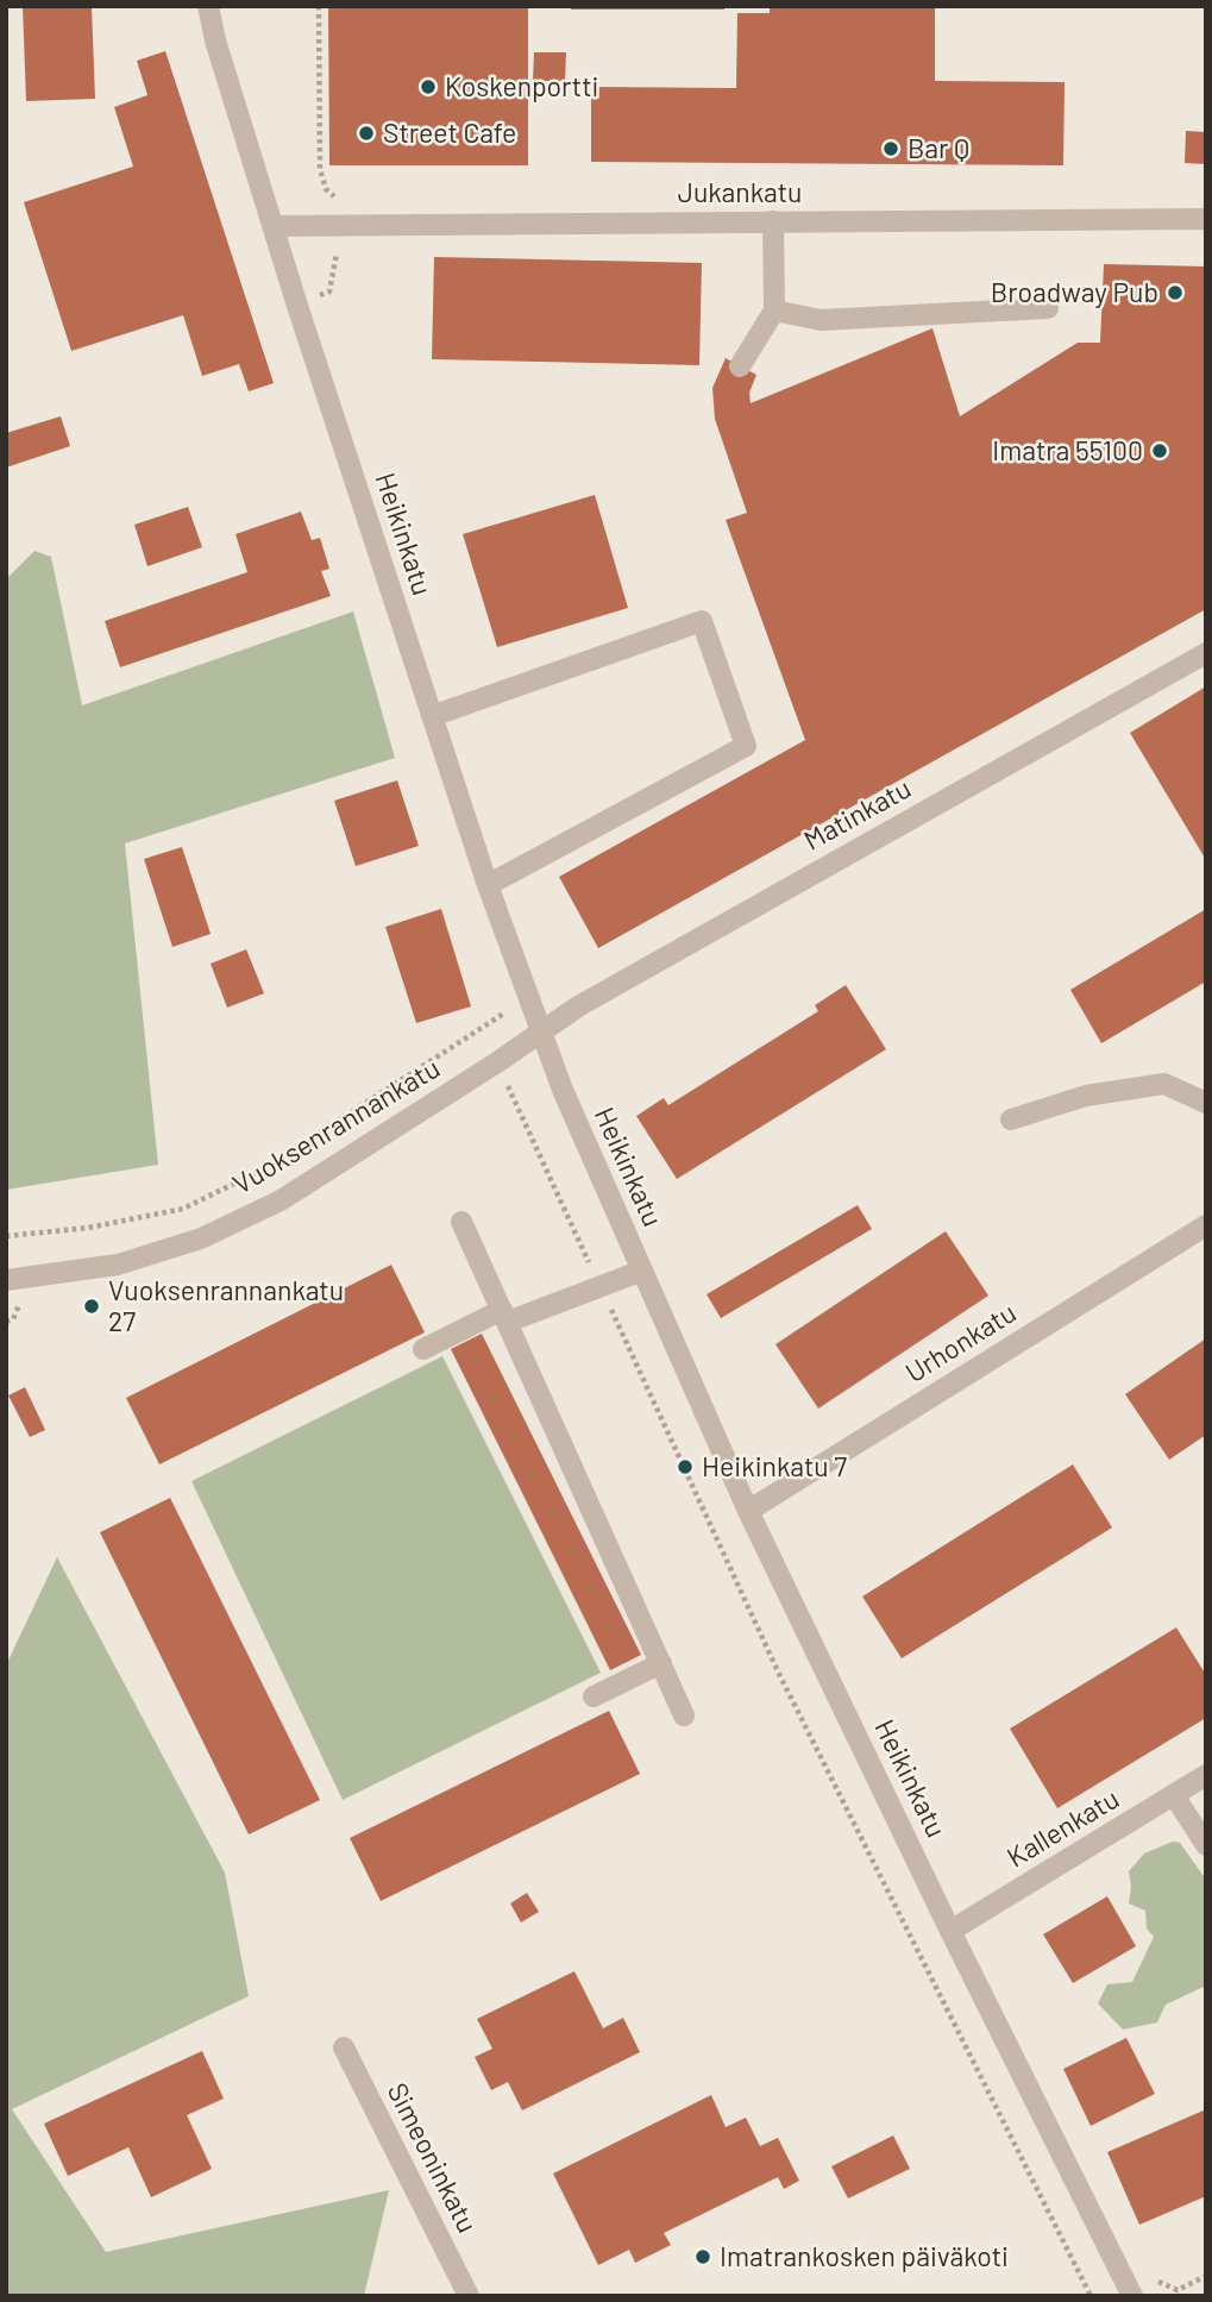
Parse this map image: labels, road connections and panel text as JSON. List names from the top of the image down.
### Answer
{
  "streets": {
    "street": [
      "Jukankatu",
      "Heikinkatu",
      "Matinkatu",
      "Vuoksenrannankatu",
      "Urhonkatu",
      "Kallenkatu",
      "Simeoninkatu"
    ]
  },
  "crossings": [
    ["Jukankatu", "Heikinkatu"],
    ["Heikinkatu", "Matinkatu"],
    ["Heikinkatu", "Vuoksenrannankatu"],
    ["Heikinkatu", "Urhonkatu"],
    ["Heikinkatu", "Kallenkatu"],
    ["Matinkatu", "Vuoksenrannankatu"]
  ],
  "places": [
    "Koskenportti",
    "Street Cafe",
    "Bar Q",
    "Broadway Pub",
    "Imatra 55100",
    "Vuoksenrannankatu 27",
    "Heikinkatu 7",
    "Imatrankosken päiväkoti"
  ]
}
